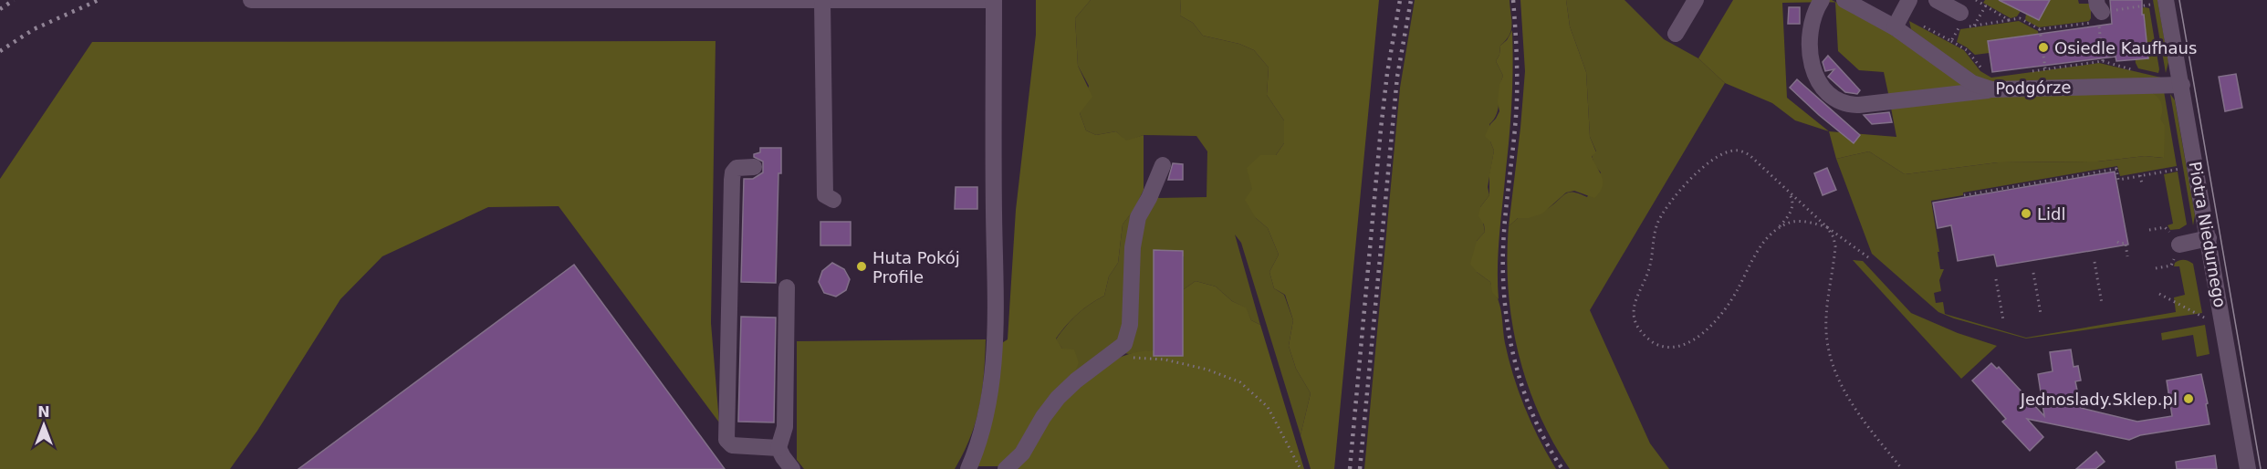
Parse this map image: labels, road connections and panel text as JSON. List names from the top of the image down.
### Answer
{
  "streets": {
    "street": ["Podgórze", "Piotra Niedurnego"]
  },
  "crossings": [
    ["Podgórze", "Piotra Niedurnego"]
  ],
  "places": [
    "Osiedle Kaufhaus",
    "Lidl",
    "Huta Pokój Profile",
    "Jednoslady.Sklep.pl"
  ],
  "north": "top"
}
